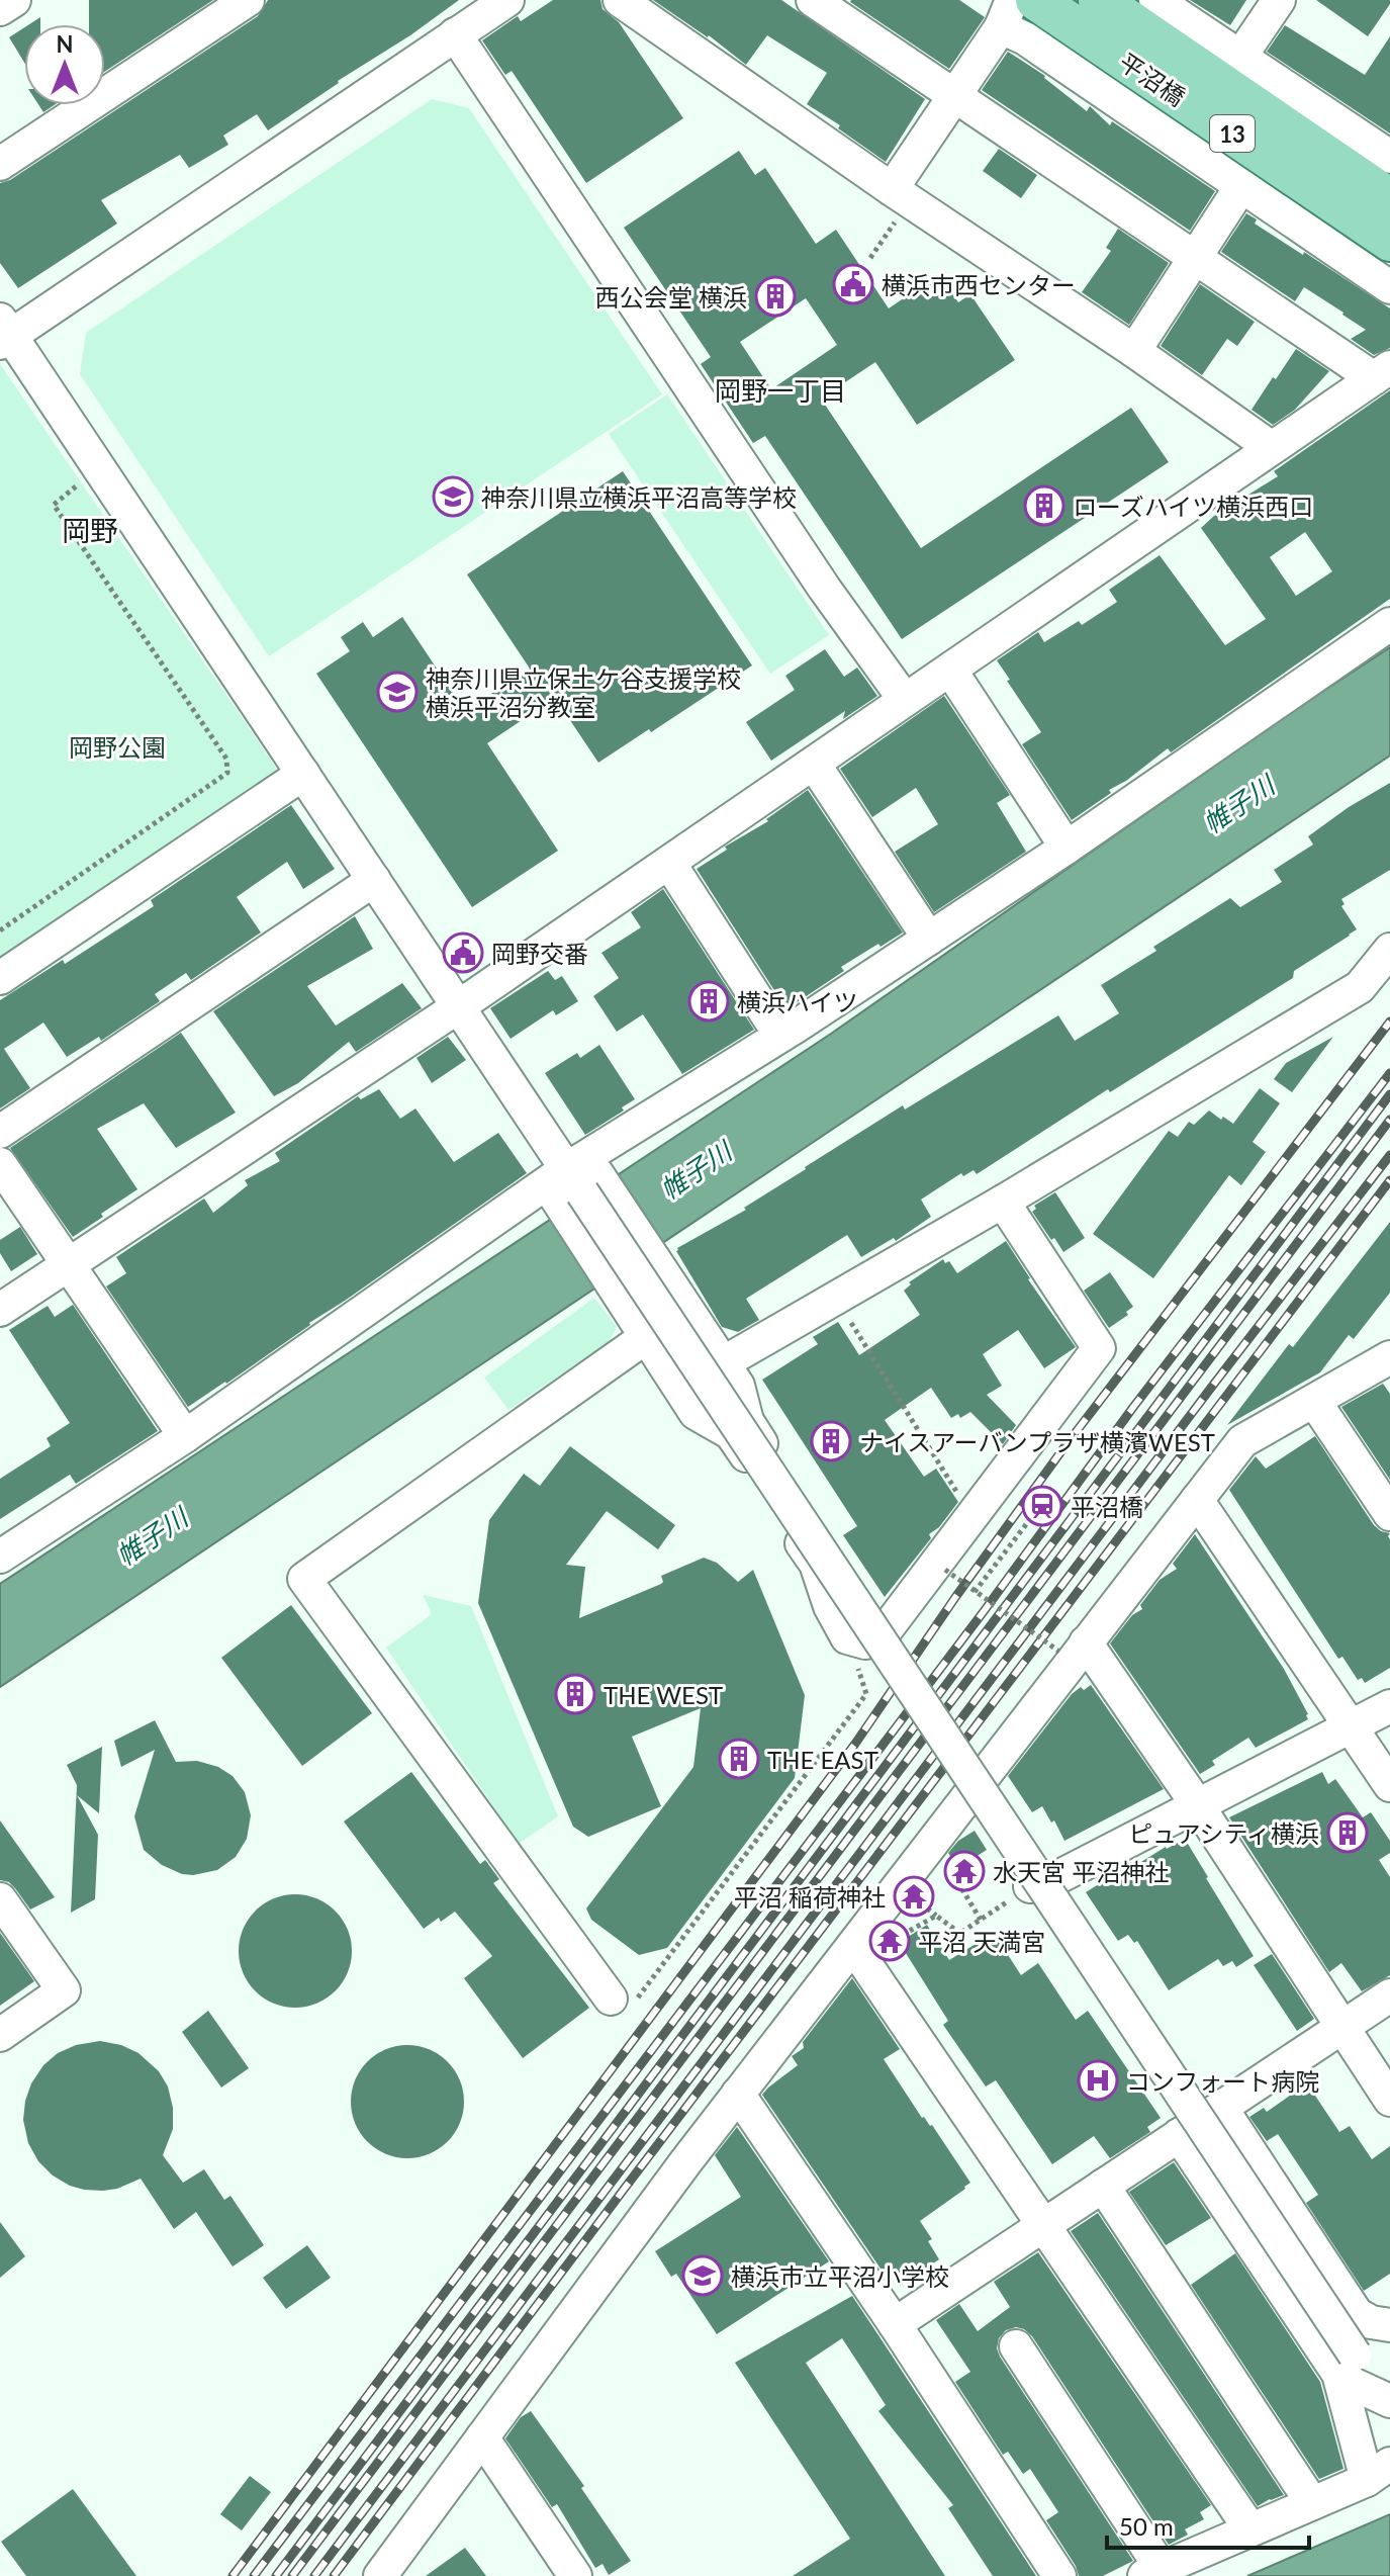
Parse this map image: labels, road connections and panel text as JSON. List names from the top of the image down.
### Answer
{
  "streets": {
    "main road": ["平沼橋", "13"]
  },
  "crossings": [
    ["平沼橋", "13"]
  ],
  "districts": ["岡野一丁目", "岡野"],
  "water": ["帷子川"],
  "parks": ["岡野公園"],
  "places": {
    "public building": ["横浜市西センター", "岡野交番"],
    "building": [
      "西公会堂 横浜",
      "ローズハイツ横浜西口",
      "横浜ハイツ",
      "ナイスアーバンプラザ横濱WEST",
      "THE WEST",
      "THE EAST",
      "ピュアシティ横浜"
    ],
    "school or university": ["神奈川県立横浜平沼高等学校", "神奈川県立保土ケ谷支援学校 横浜平沼分教室", "横浜市立平沼小学校"],
    "station": ["平沼橋"],
    "temple": ["水天宮 平沼神社", "平沼 稲荷神社", "平沼 天満宮"],
    "hospital": ["コンフォート病院"]
  },
  "scale_bar": "50 m",
  "north": "top"
}
